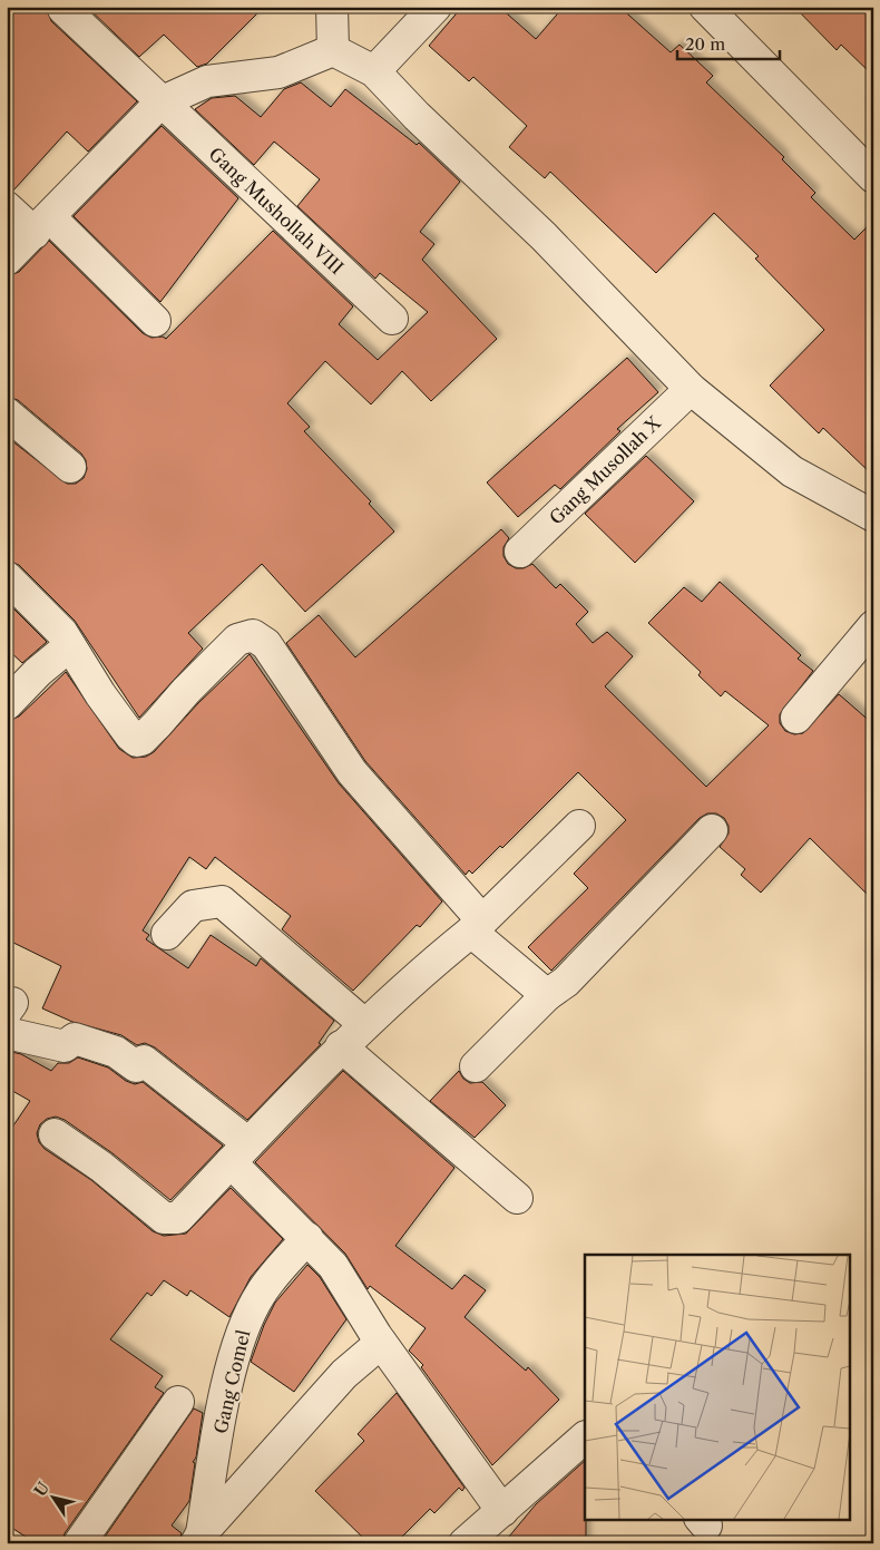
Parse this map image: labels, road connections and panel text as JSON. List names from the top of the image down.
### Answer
{
  "streets": {
    "street": ["Gang Mushollah VIII", "Gang Musollah X", "Gang Comel"]
  },
  "scale_bar": "20 m",
  "north": "top left"
}
